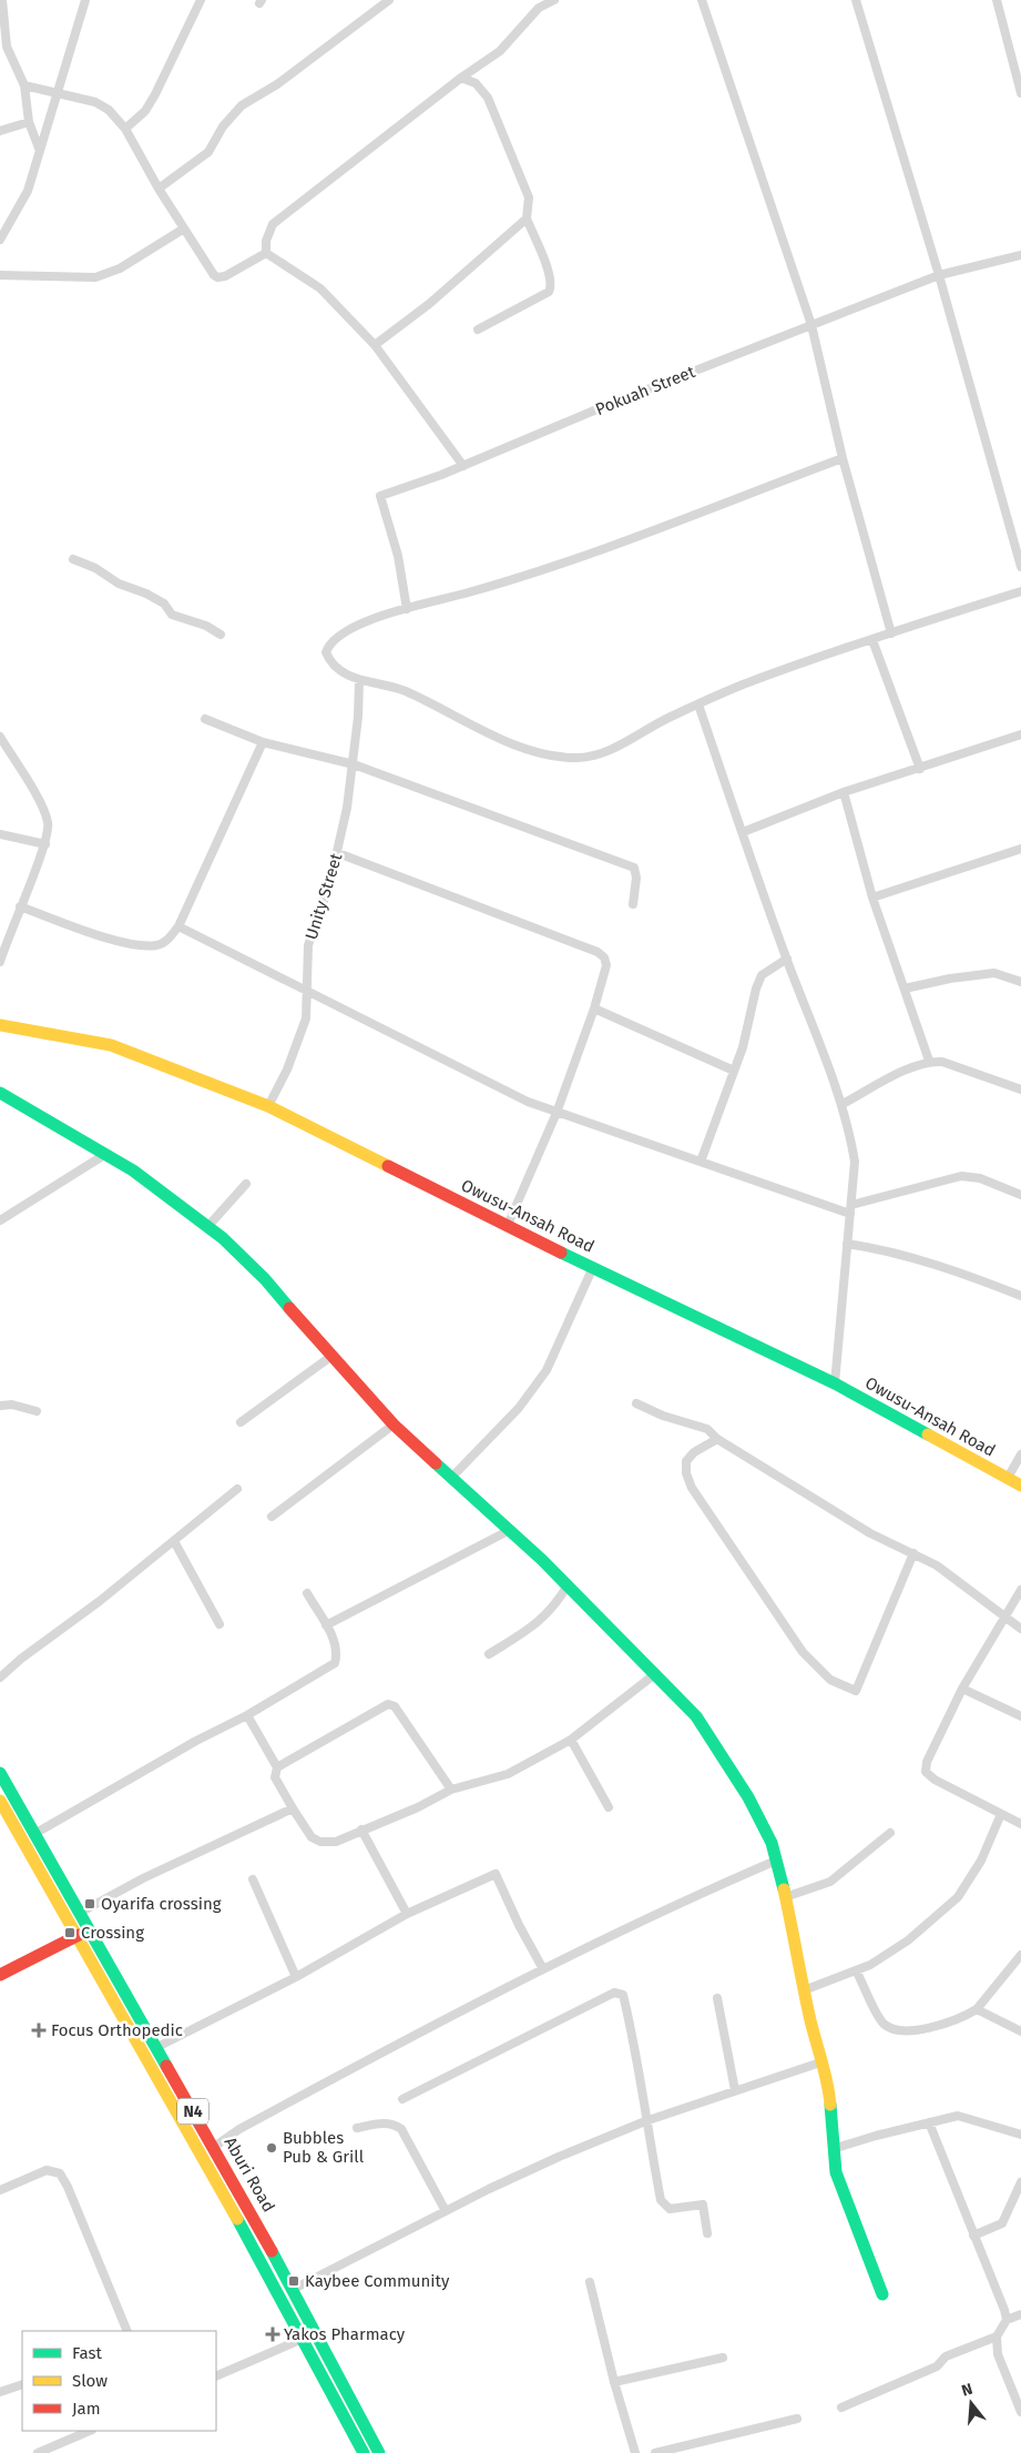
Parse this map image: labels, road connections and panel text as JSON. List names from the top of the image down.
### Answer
{
  "streets": {
    "main road": ["Owusu-Ansah Road", "N4", "Aburi Road"],
    "street": ["Pokuah Street", "Unity Street"]
  },
  "crossings": [
    ["Unity Street", "Owusu-Ansah Road"]
  ],
  "places": {
    "transit": ["Oyarifa crossing", "Crossing", "Kaybee Community"],
    "health": ["Focus Orthopedic", "Yakos Pharmacy"],
    "other": ["Bubbles Pub & Grill"]
  },
  "legend": ["Fast", "Slow", "Jam"],
  "north": "top"
}
